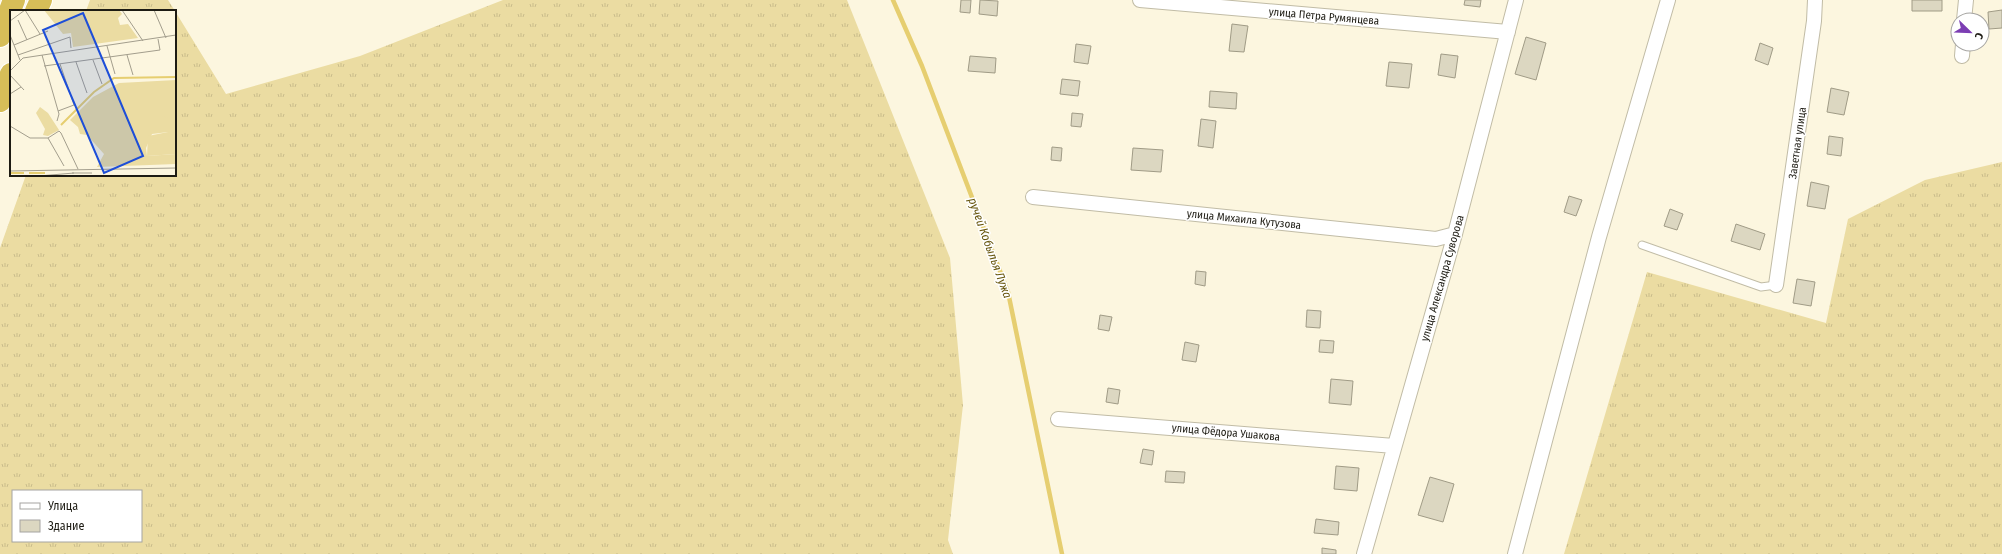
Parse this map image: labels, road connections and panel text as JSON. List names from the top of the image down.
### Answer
{
  "streets": {
    "street": [
      "улица Петра Румянцева",
      "Заветная улица",
      "улица Михаила Кутузова",
      "улица Александра Суворова",
      "улица Фёдора Ушакова"
    ]
  },
  "crossings": [
    ["улица Петра Румянцева", "улица Александра Суворова"],
    ["улица Михаила Кутузова", "улица Александра Суворова"],
    ["улица Александра Суворова", "улица Фёдора Ушакова"]
  ],
  "water": ["ручей Кобылья Лужа"],
  "legend": ["Улица", "Здание"],
  "north": "bottom right"
}
